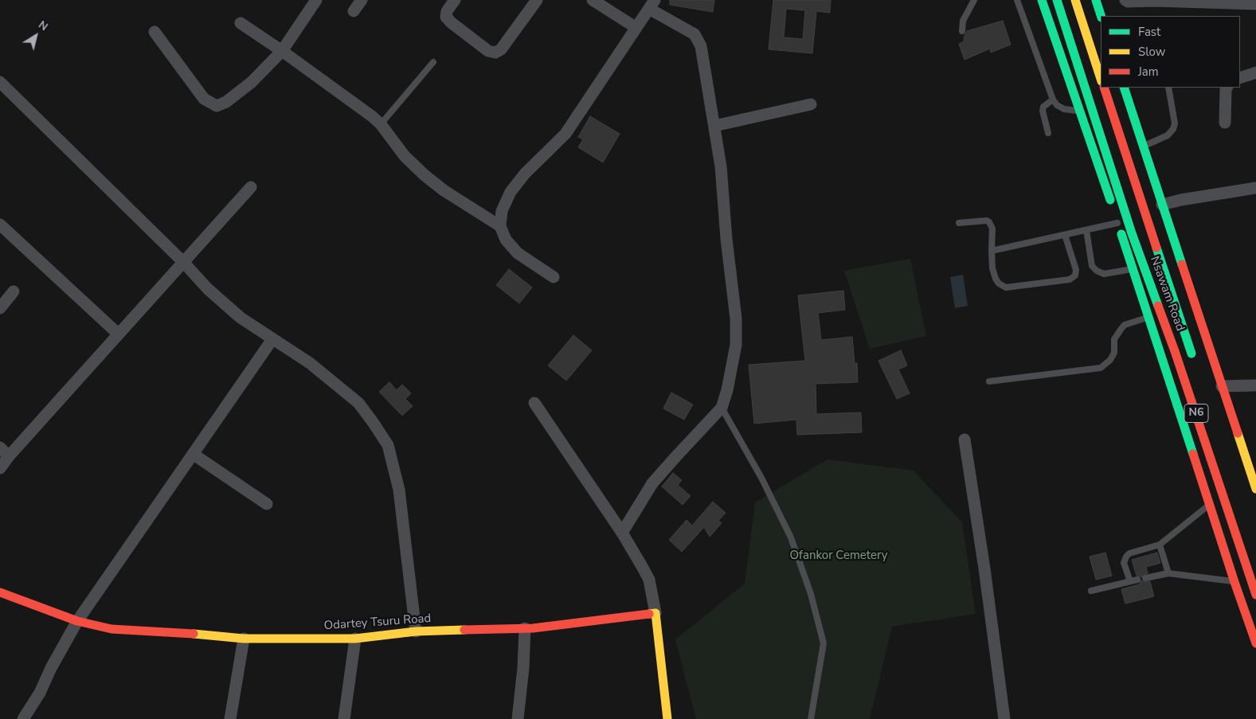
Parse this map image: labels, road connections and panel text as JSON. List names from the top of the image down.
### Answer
{
  "streets": {
    "main road": ["Nsawam Road", "N6", "Odartey Tsuru Road"]
  },
  "parks": ["Ofankor Cemetery"],
  "legend": ["Fast", "Slow", "Jam"],
  "north": "top right"
}
